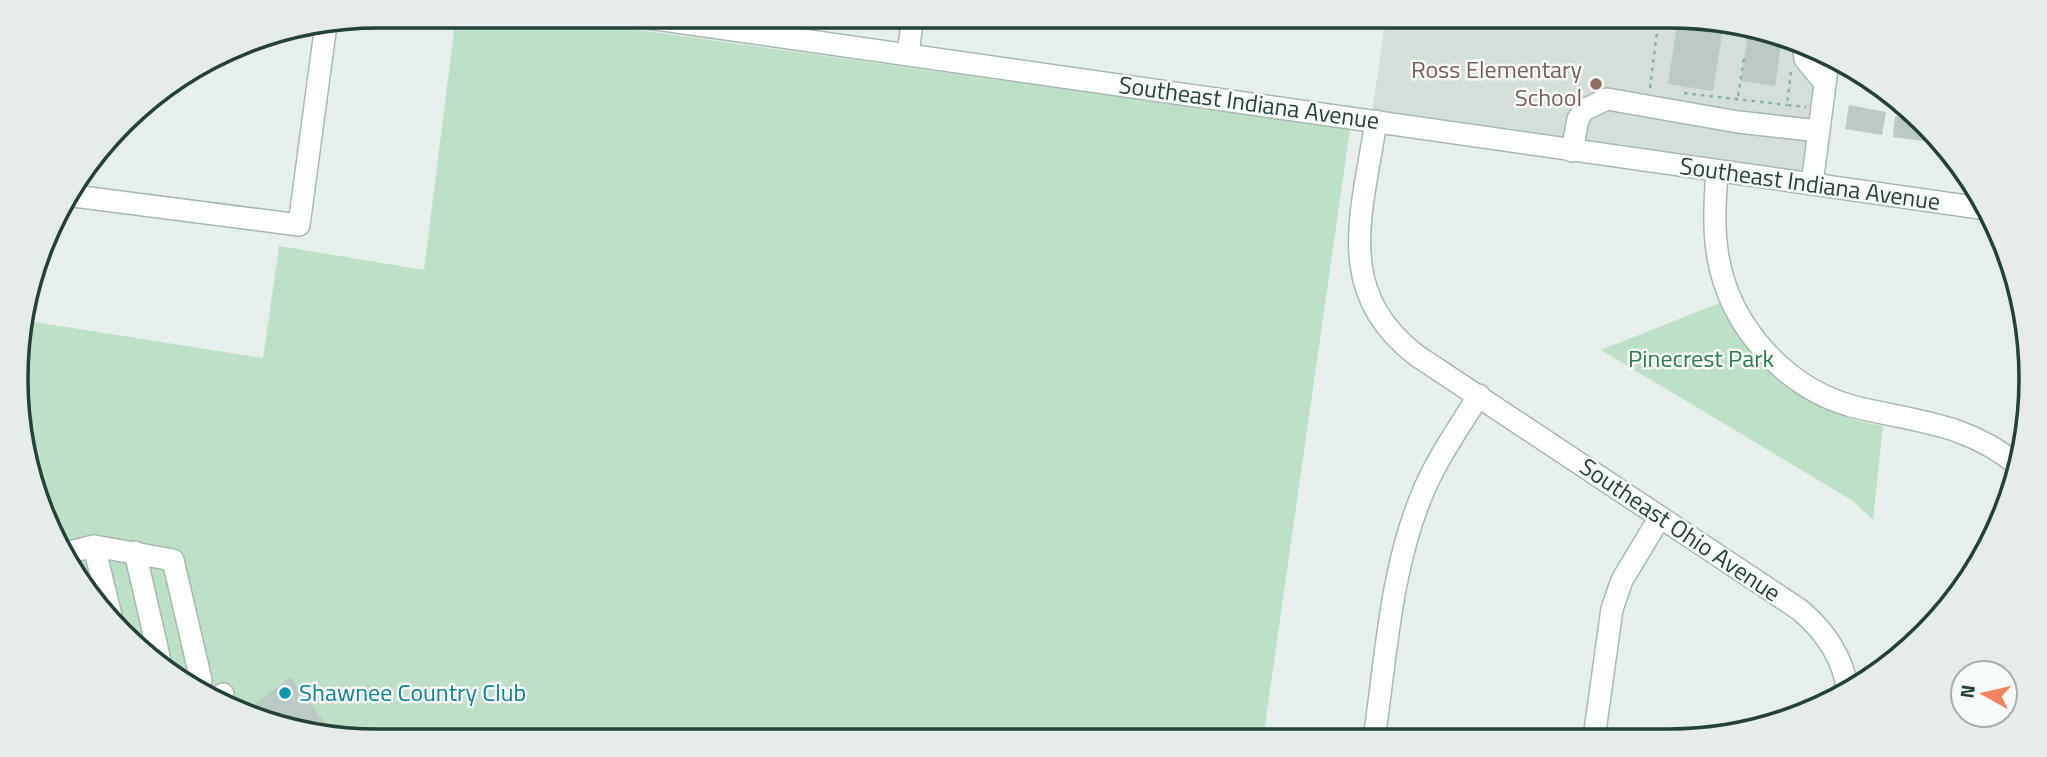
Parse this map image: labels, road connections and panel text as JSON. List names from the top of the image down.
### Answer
{
  "streets": {
    "street": ["Southeast Indiana Avenue", "Southeast Ohio Avenue"]
  },
  "crossings": [
    ["Southeast Indiana Avenue", "Southeast Ohio Avenue"]
  ],
  "parks": ["Pinecrest Park"],
  "places": ["Ross Elementary School", "Shawnee Country Club"],
  "north": "left"
}
